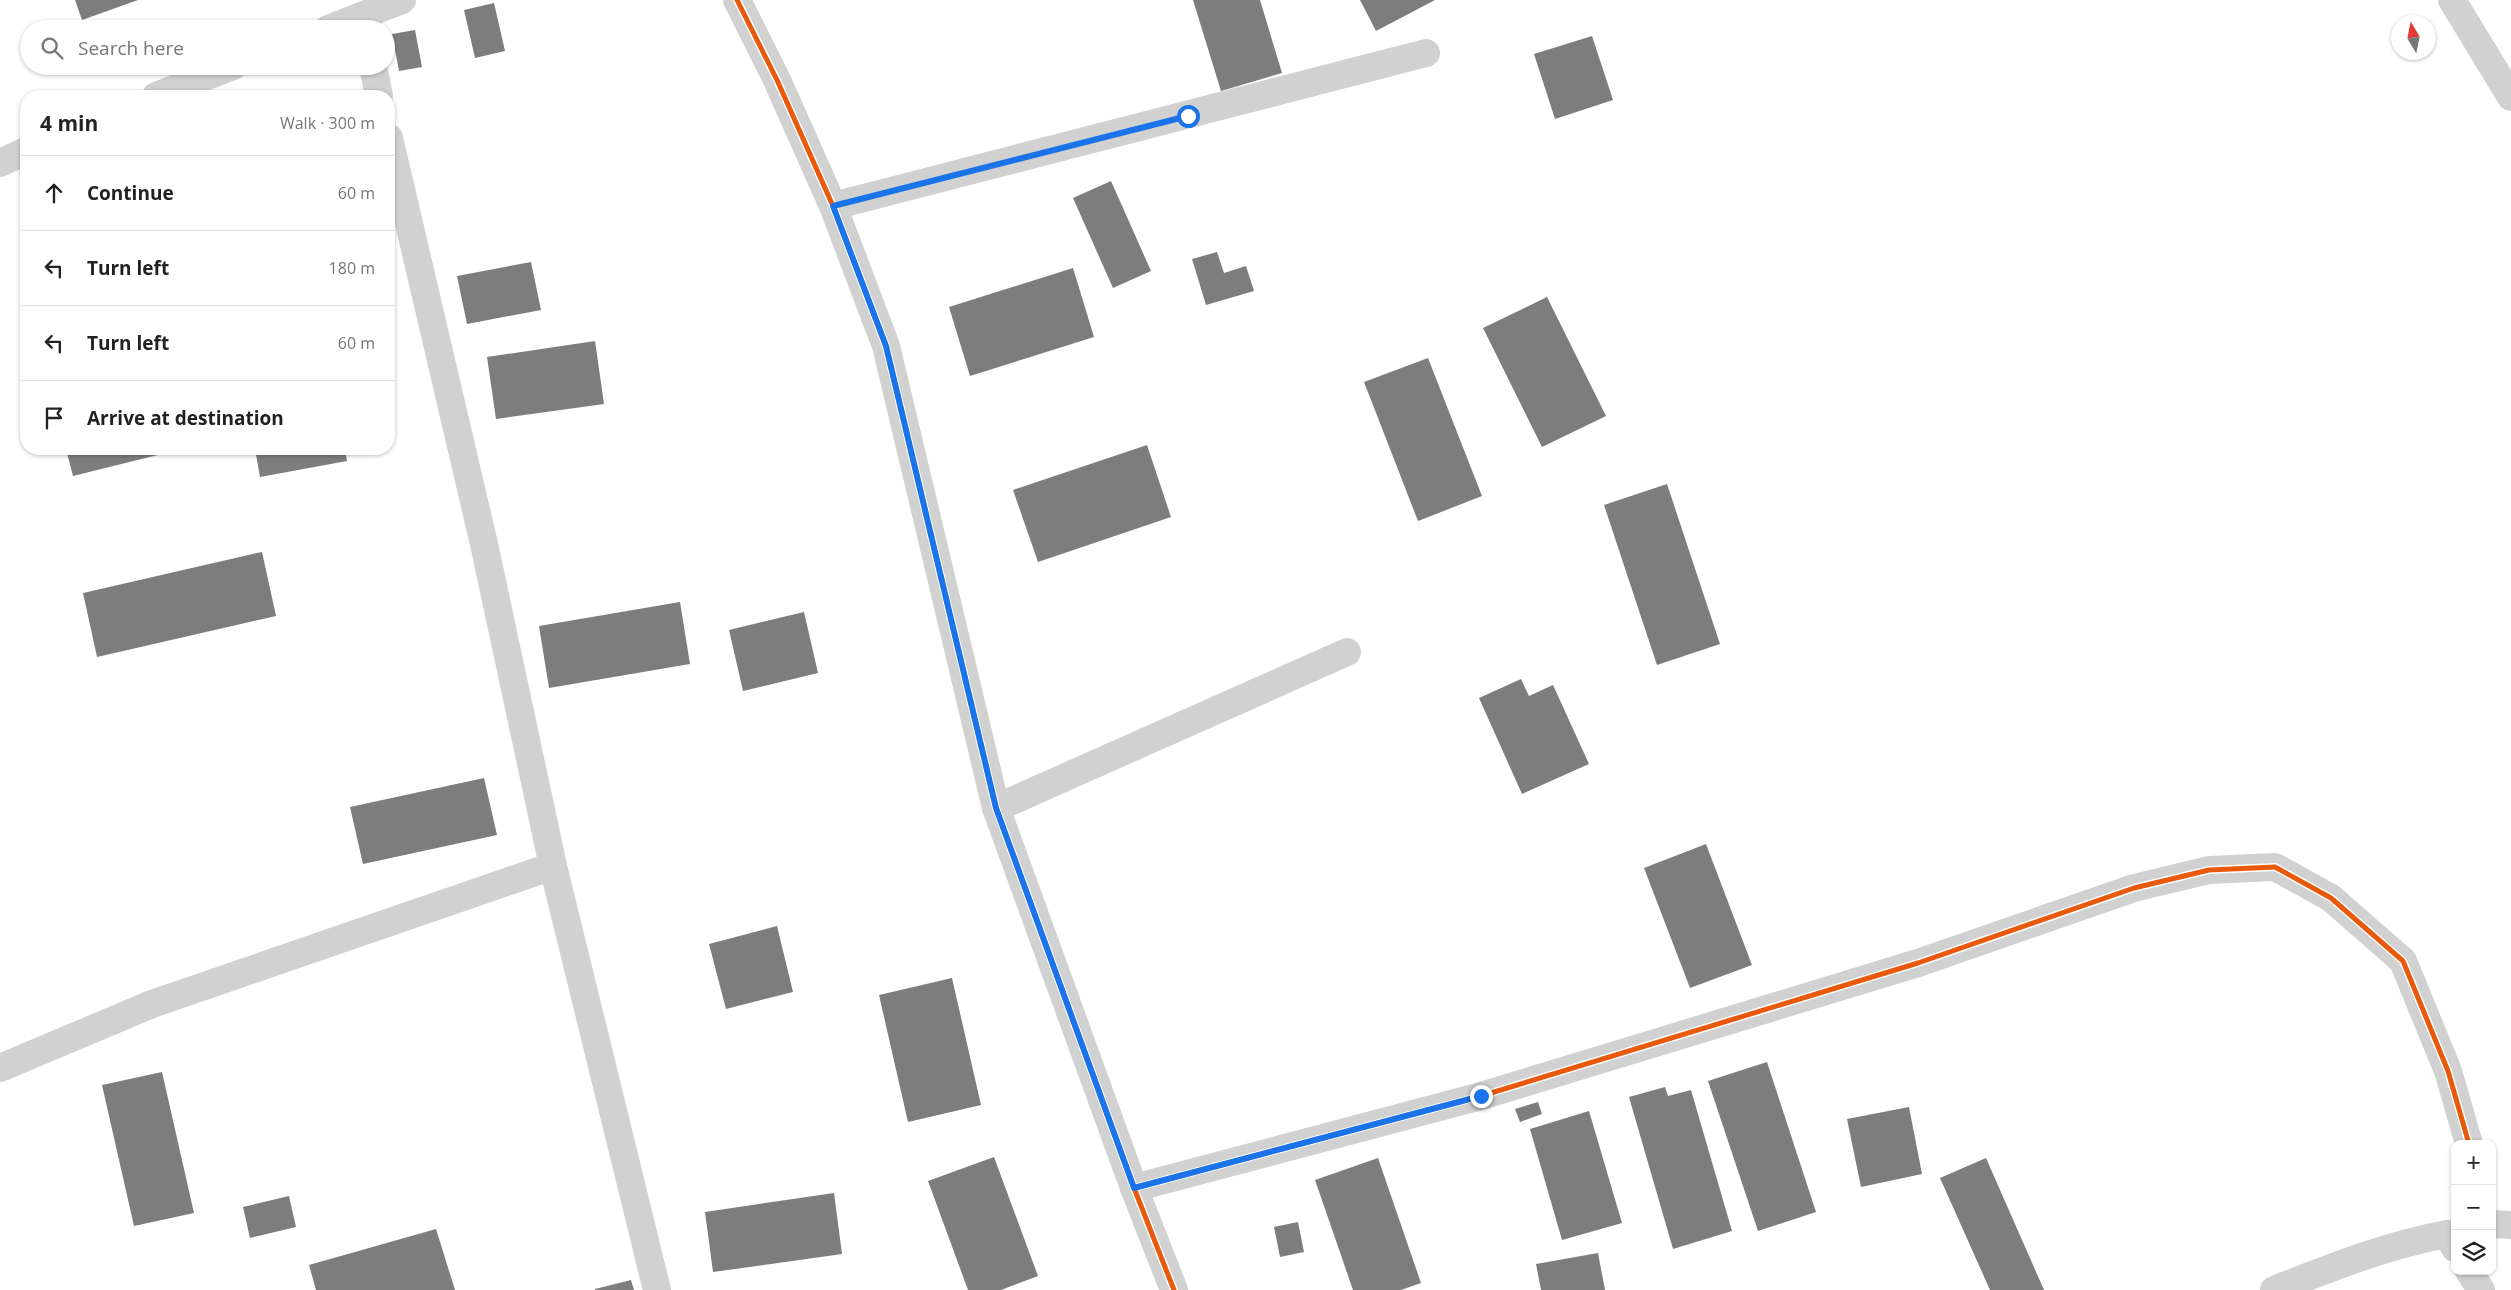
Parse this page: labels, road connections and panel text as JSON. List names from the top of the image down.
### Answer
{
  "north": "top",
  "page": {
    "search": "Search here",
    "heading": ["4 min", "Walk · 300 m"],
    "list": [
      ["Continue", "60 m"],
      ["Turn left", "180 m"],
      ["Turn left", "60 m"],
      "Arrive at destination"
    ],
    "map_buttons": ["+", "−"]
  }
}
